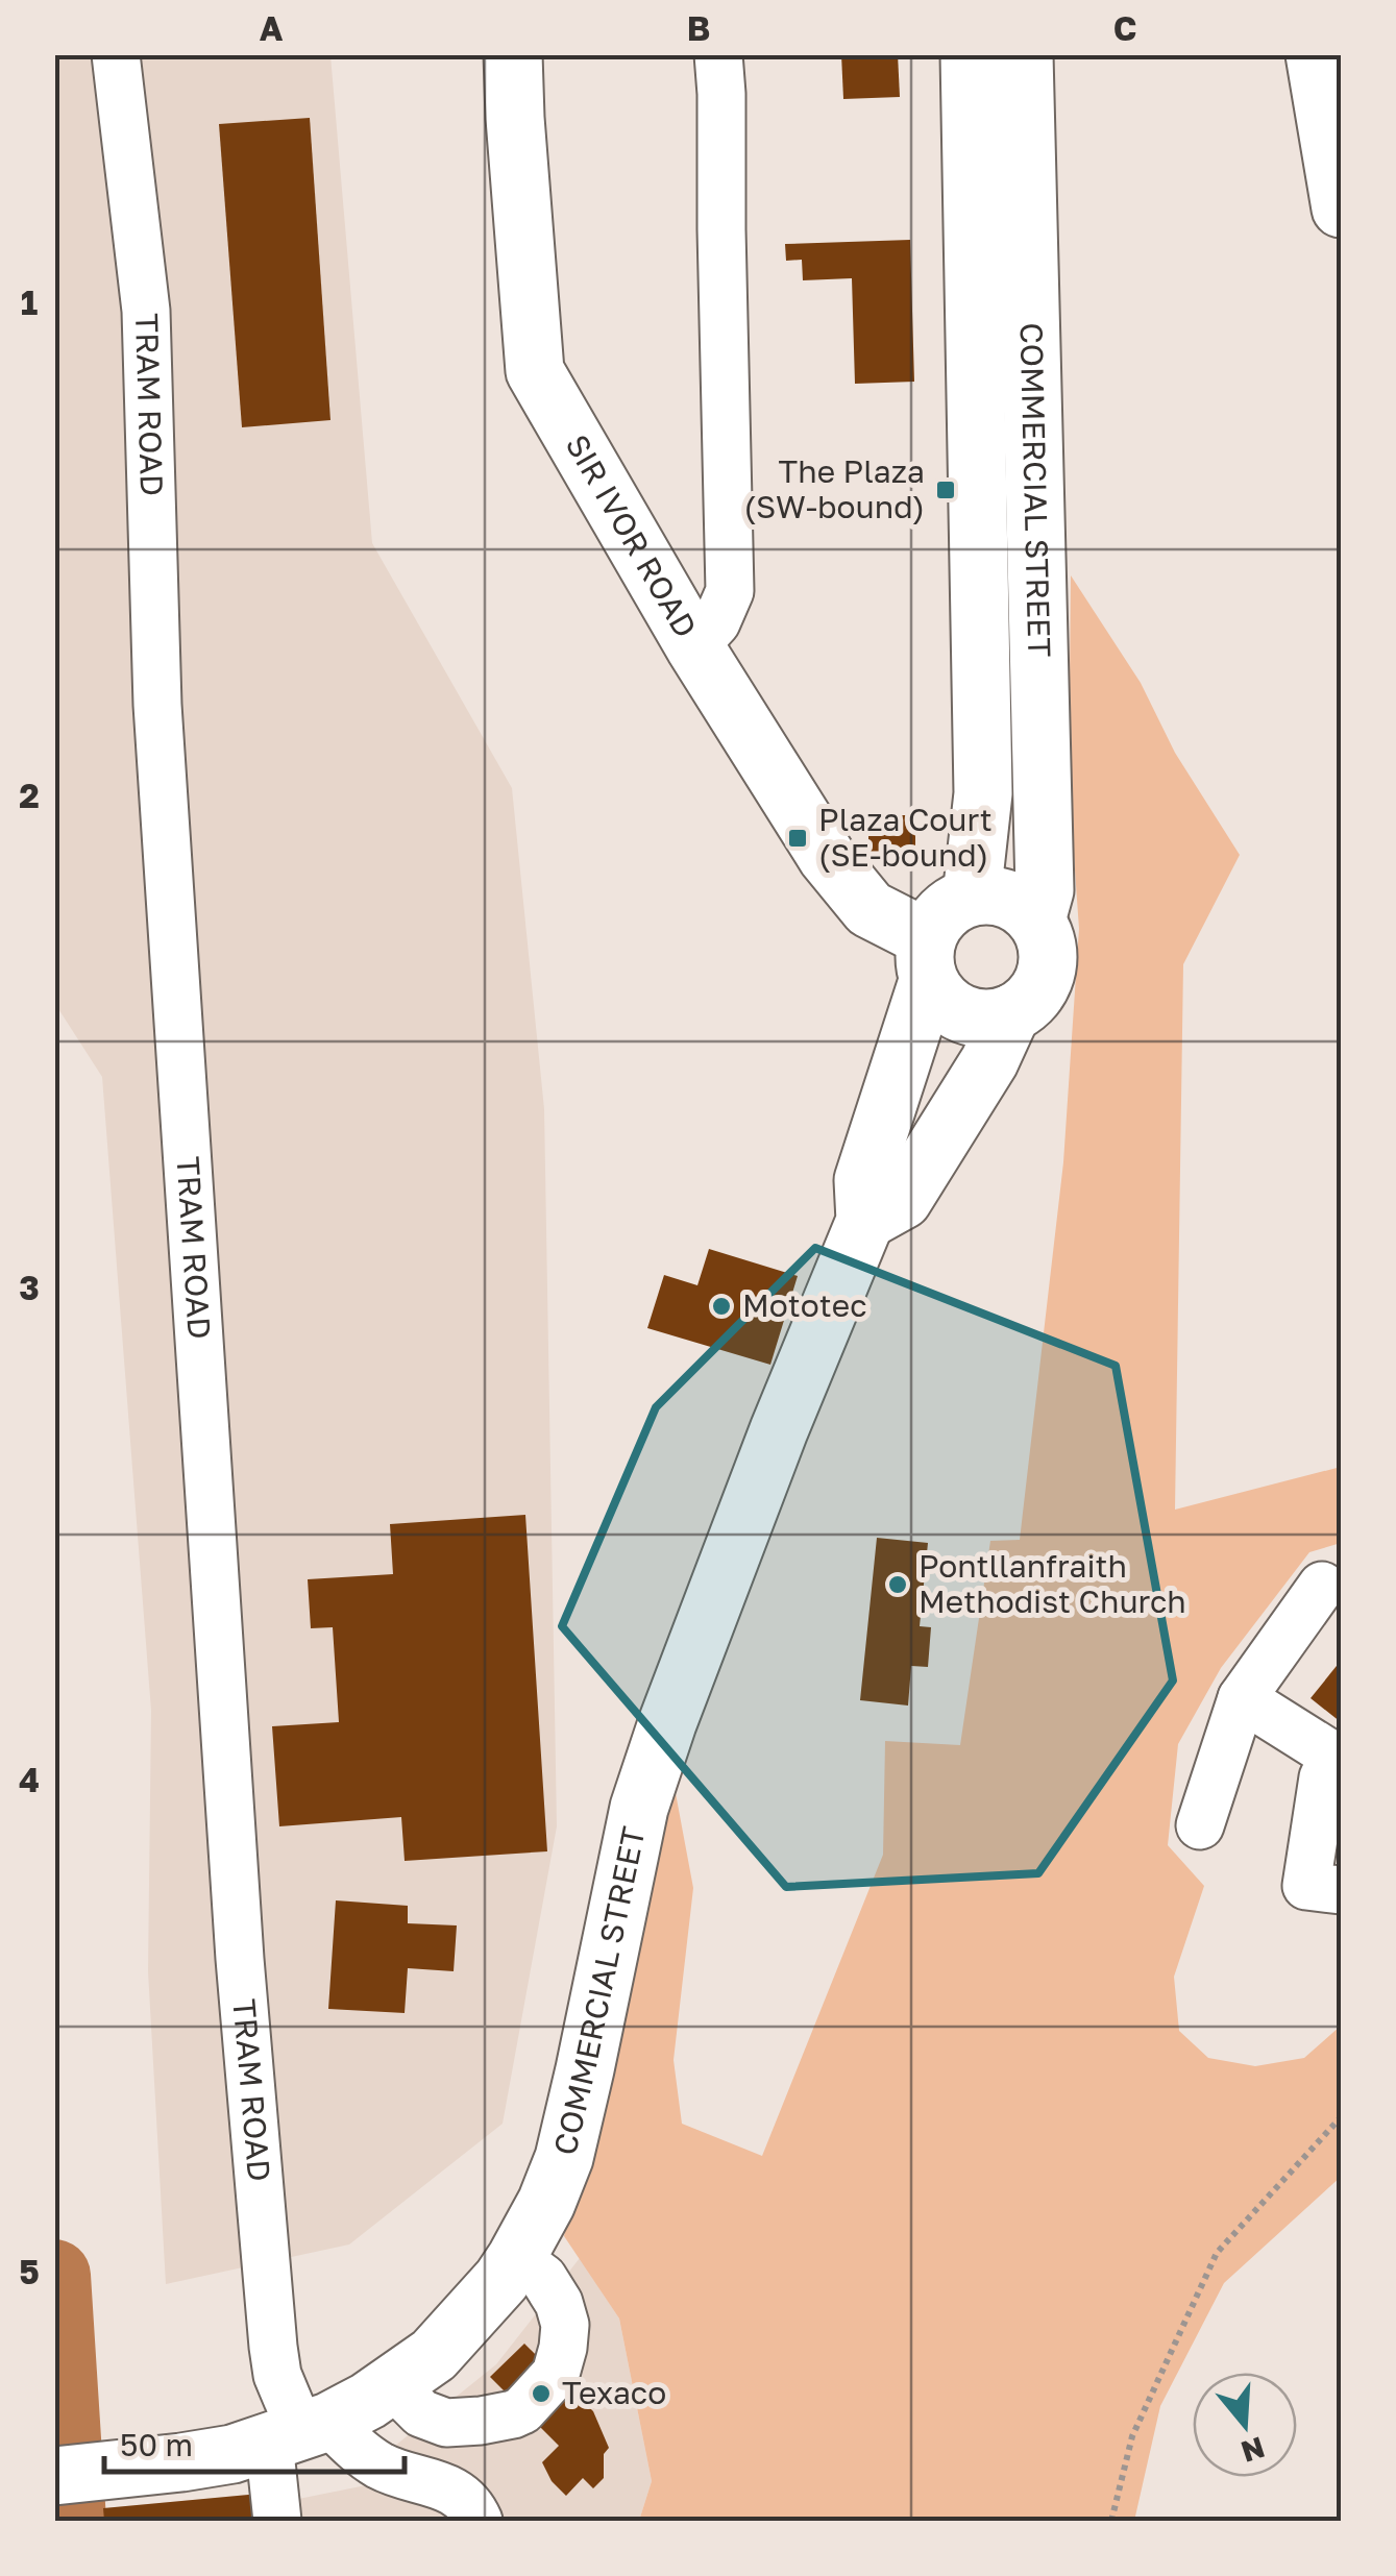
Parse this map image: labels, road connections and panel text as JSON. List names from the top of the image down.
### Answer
{
  "streets": {
    "main road": ["COMMERCIAL STREET", "SIR IVOR ROAD"],
    "street": ["TRAM ROAD"]
  },
  "crossings": [
    ["TRAM ROAD", "COMMERCIAL STREET"],
    ["COMMERCIAL STREET", "SIR IVOR ROAD"]
  ],
  "places": {
    "transit": ["The Plaza (SW-bound)", "Plaza Court (SE-bound)"],
    "other": ["Mototec", "Pontllanfraith Methodist Church", "Texaco"]
  },
  "scale_bar": "50 m",
  "north": "bottom",
  "grid": {
    "columns": ["A", "B", "C"],
    "rows": [
      "1",
      "2",
      "3",
      "4",
      "5"
    ]
  }
}
